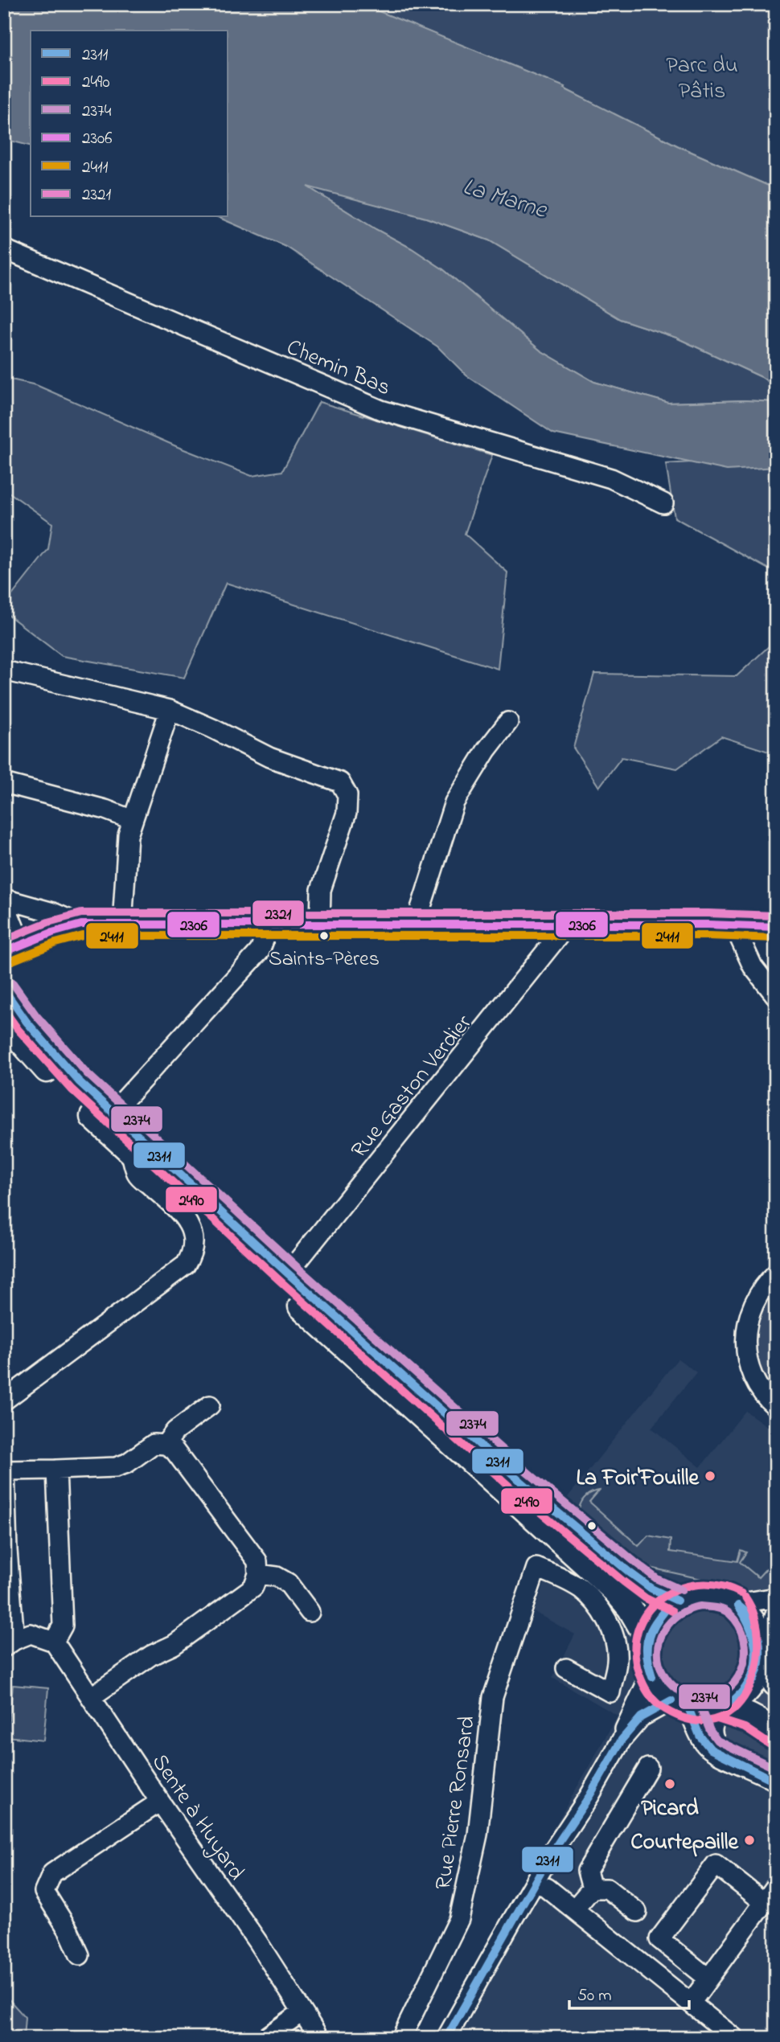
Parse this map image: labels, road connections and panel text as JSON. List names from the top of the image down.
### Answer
{
  "streets": {
    "street": [
      "Chemin Bas",
      "Rue Gaston Verdier",
      "Rue Pierre Ronsard",
      "Sente à Huyard"
    ]
  },
  "water": ["La Marne"],
  "parks": ["Parc du Pâtis"],
  "places": [
    "Saints-Pères",
    "La Foir'Fouille",
    "Picard",
    "Courtepaille"
  ],
  "lines": [
    "transit line 2321",
    "transit line 2306",
    "transit line 2411",
    "transit line 2374",
    "transit line 2311",
    "transit line 2490"
  ],
  "legend": [
    "2311",
    "2490",
    "2374",
    "2306",
    "2411",
    "2321"
  ],
  "scale_bar": "50 m"
}
